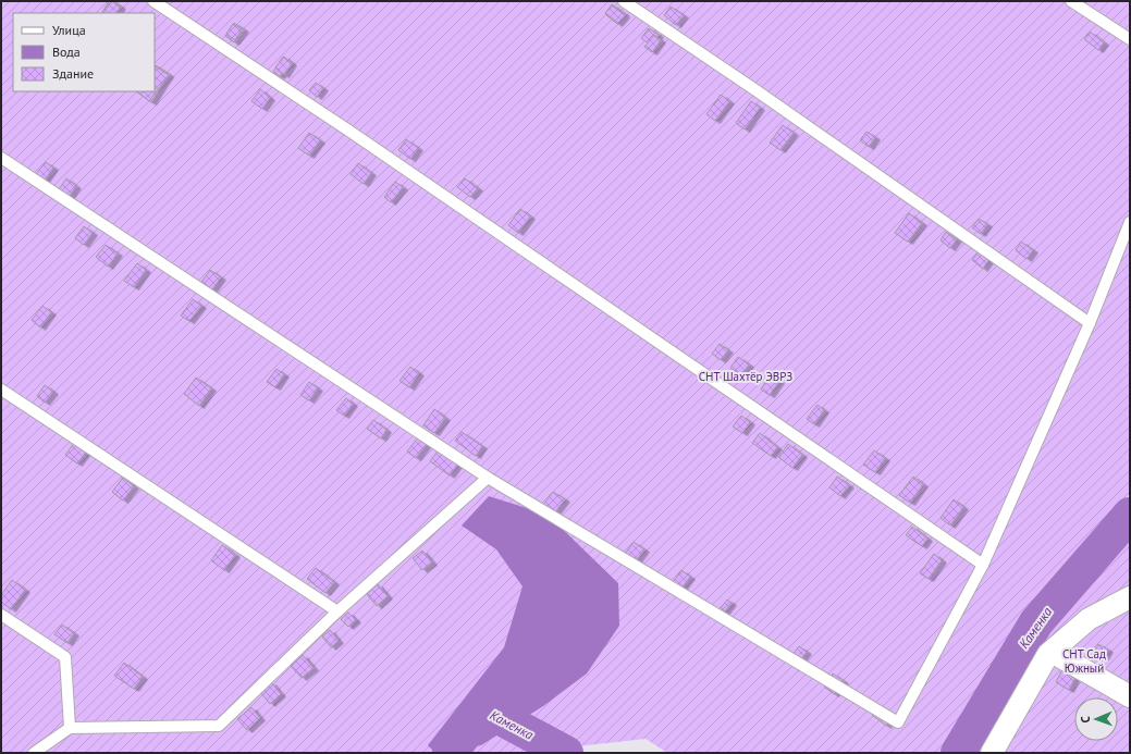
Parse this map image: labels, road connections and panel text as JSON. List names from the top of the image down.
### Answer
{
  "water": ["Каменка"],
  "parks": ["СНТ Шахтёр ЭВРЗ", "СНТ Сад Южный"],
  "legend": ["Улица", "Вода", "Здание"],
  "north": "left"
}
